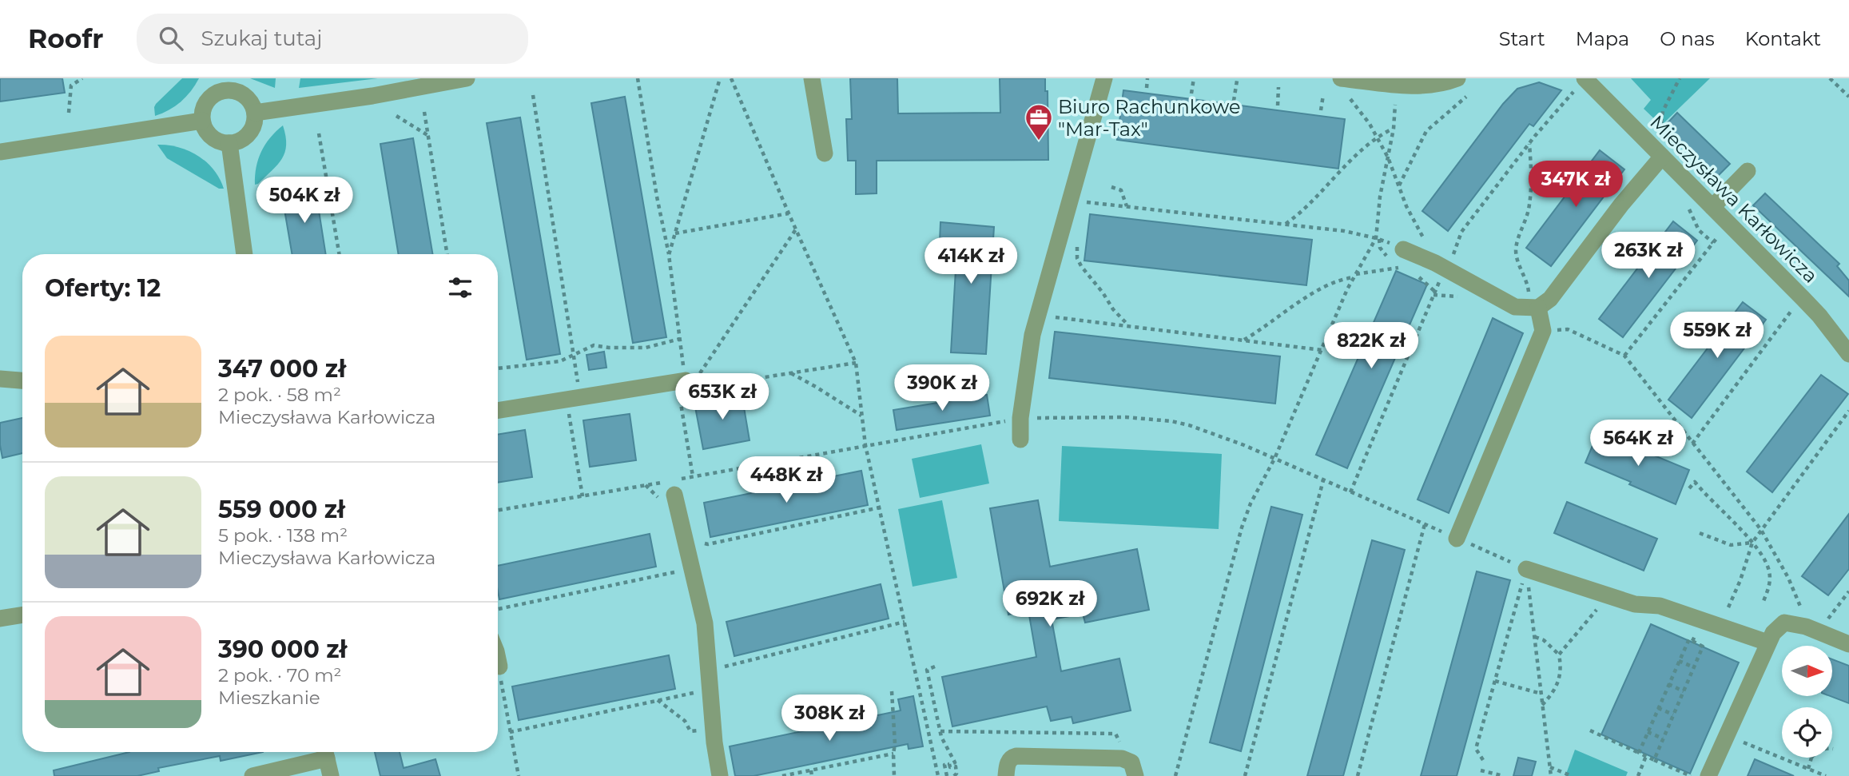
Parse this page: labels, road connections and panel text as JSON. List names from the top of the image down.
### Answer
{
  "streets": {
    "street": ["Mieczysława Karłowicza"]
  },
  "places": {
    "office": ["Biuro Rachunkowe \"Mar-Tax\""]
  },
  "north": "right",
  "page": {
    "header": "Roofr",
    "search": "Szukaj tutaj",
    "nav": [
      "Start",
      "Mapa",
      "O nas",
      "Kontakt"
    ],
    "price": [
      "347K zł",
      "504K zł",
      "263K zł",
      "414K zł",
      "559K zł",
      "822K zł",
      "390K zł",
      "653K zł",
      "564K zł",
      "448K zł",
      "692K zł",
      "308K zł"
    ],
    "heading": "Oferty: 12",
    "list": [
      {
        "name": "347 000 zł",
        "note": "2 pok. · 58 m² · Mieczysława Karłowicza"
      },
      {
        "name": "559 000 zł",
        "note": "5 pok. · 138 m² · Mieczysława Karłowicza"
      },
      {
        "name": "390 000 zł",
        "note": "2 pok. · 70 m² · Mieszkanie"
      }
    ]
  }
}
